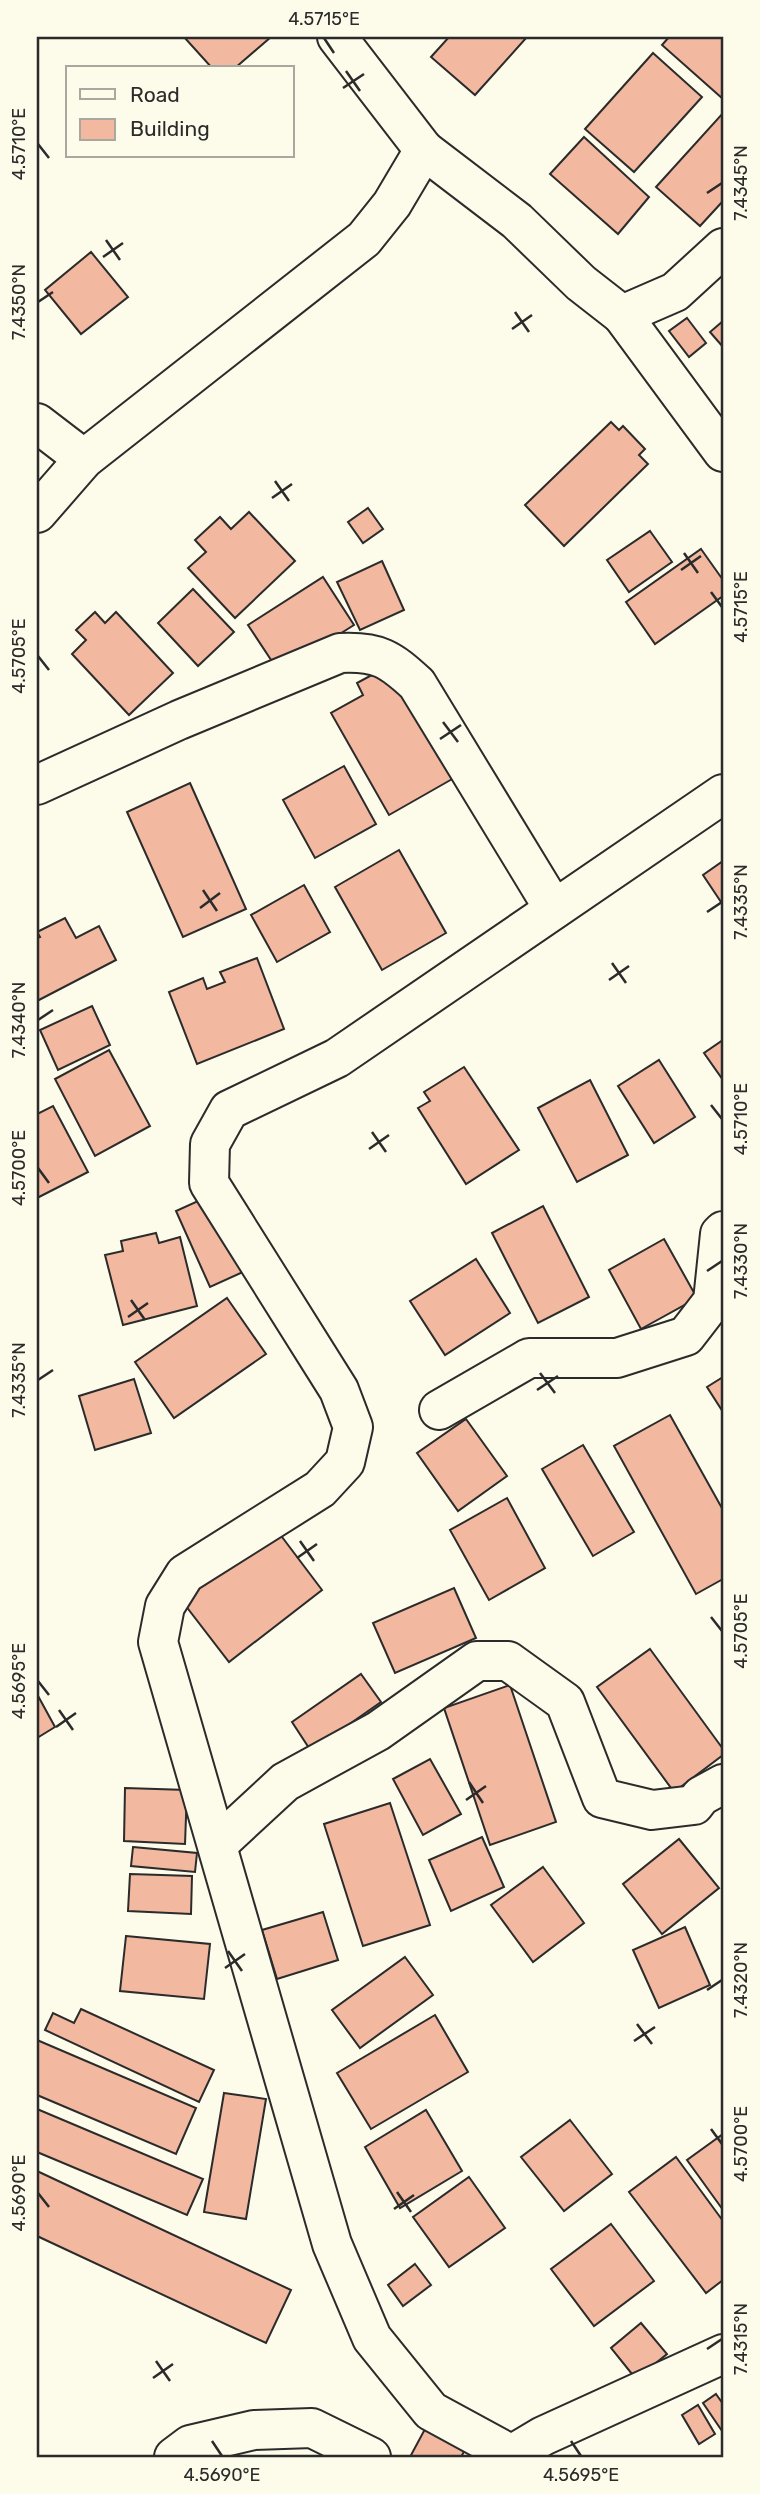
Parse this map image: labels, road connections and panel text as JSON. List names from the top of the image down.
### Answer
{
  "legend": ["Road", "Building"],
  "coordinates": [
    "4.5715°E",
    "4.5710°E",
    "7.4345°N",
    "7.4350°N",
    "4.5705°E",
    "7.4335°N",
    "7.4340°N",
    "4.5700°E",
    "7.4330°N",
    "4.5695°E",
    "7.4320°N",
    "4.5690°E",
    "7.4315°N"
  ]
}
